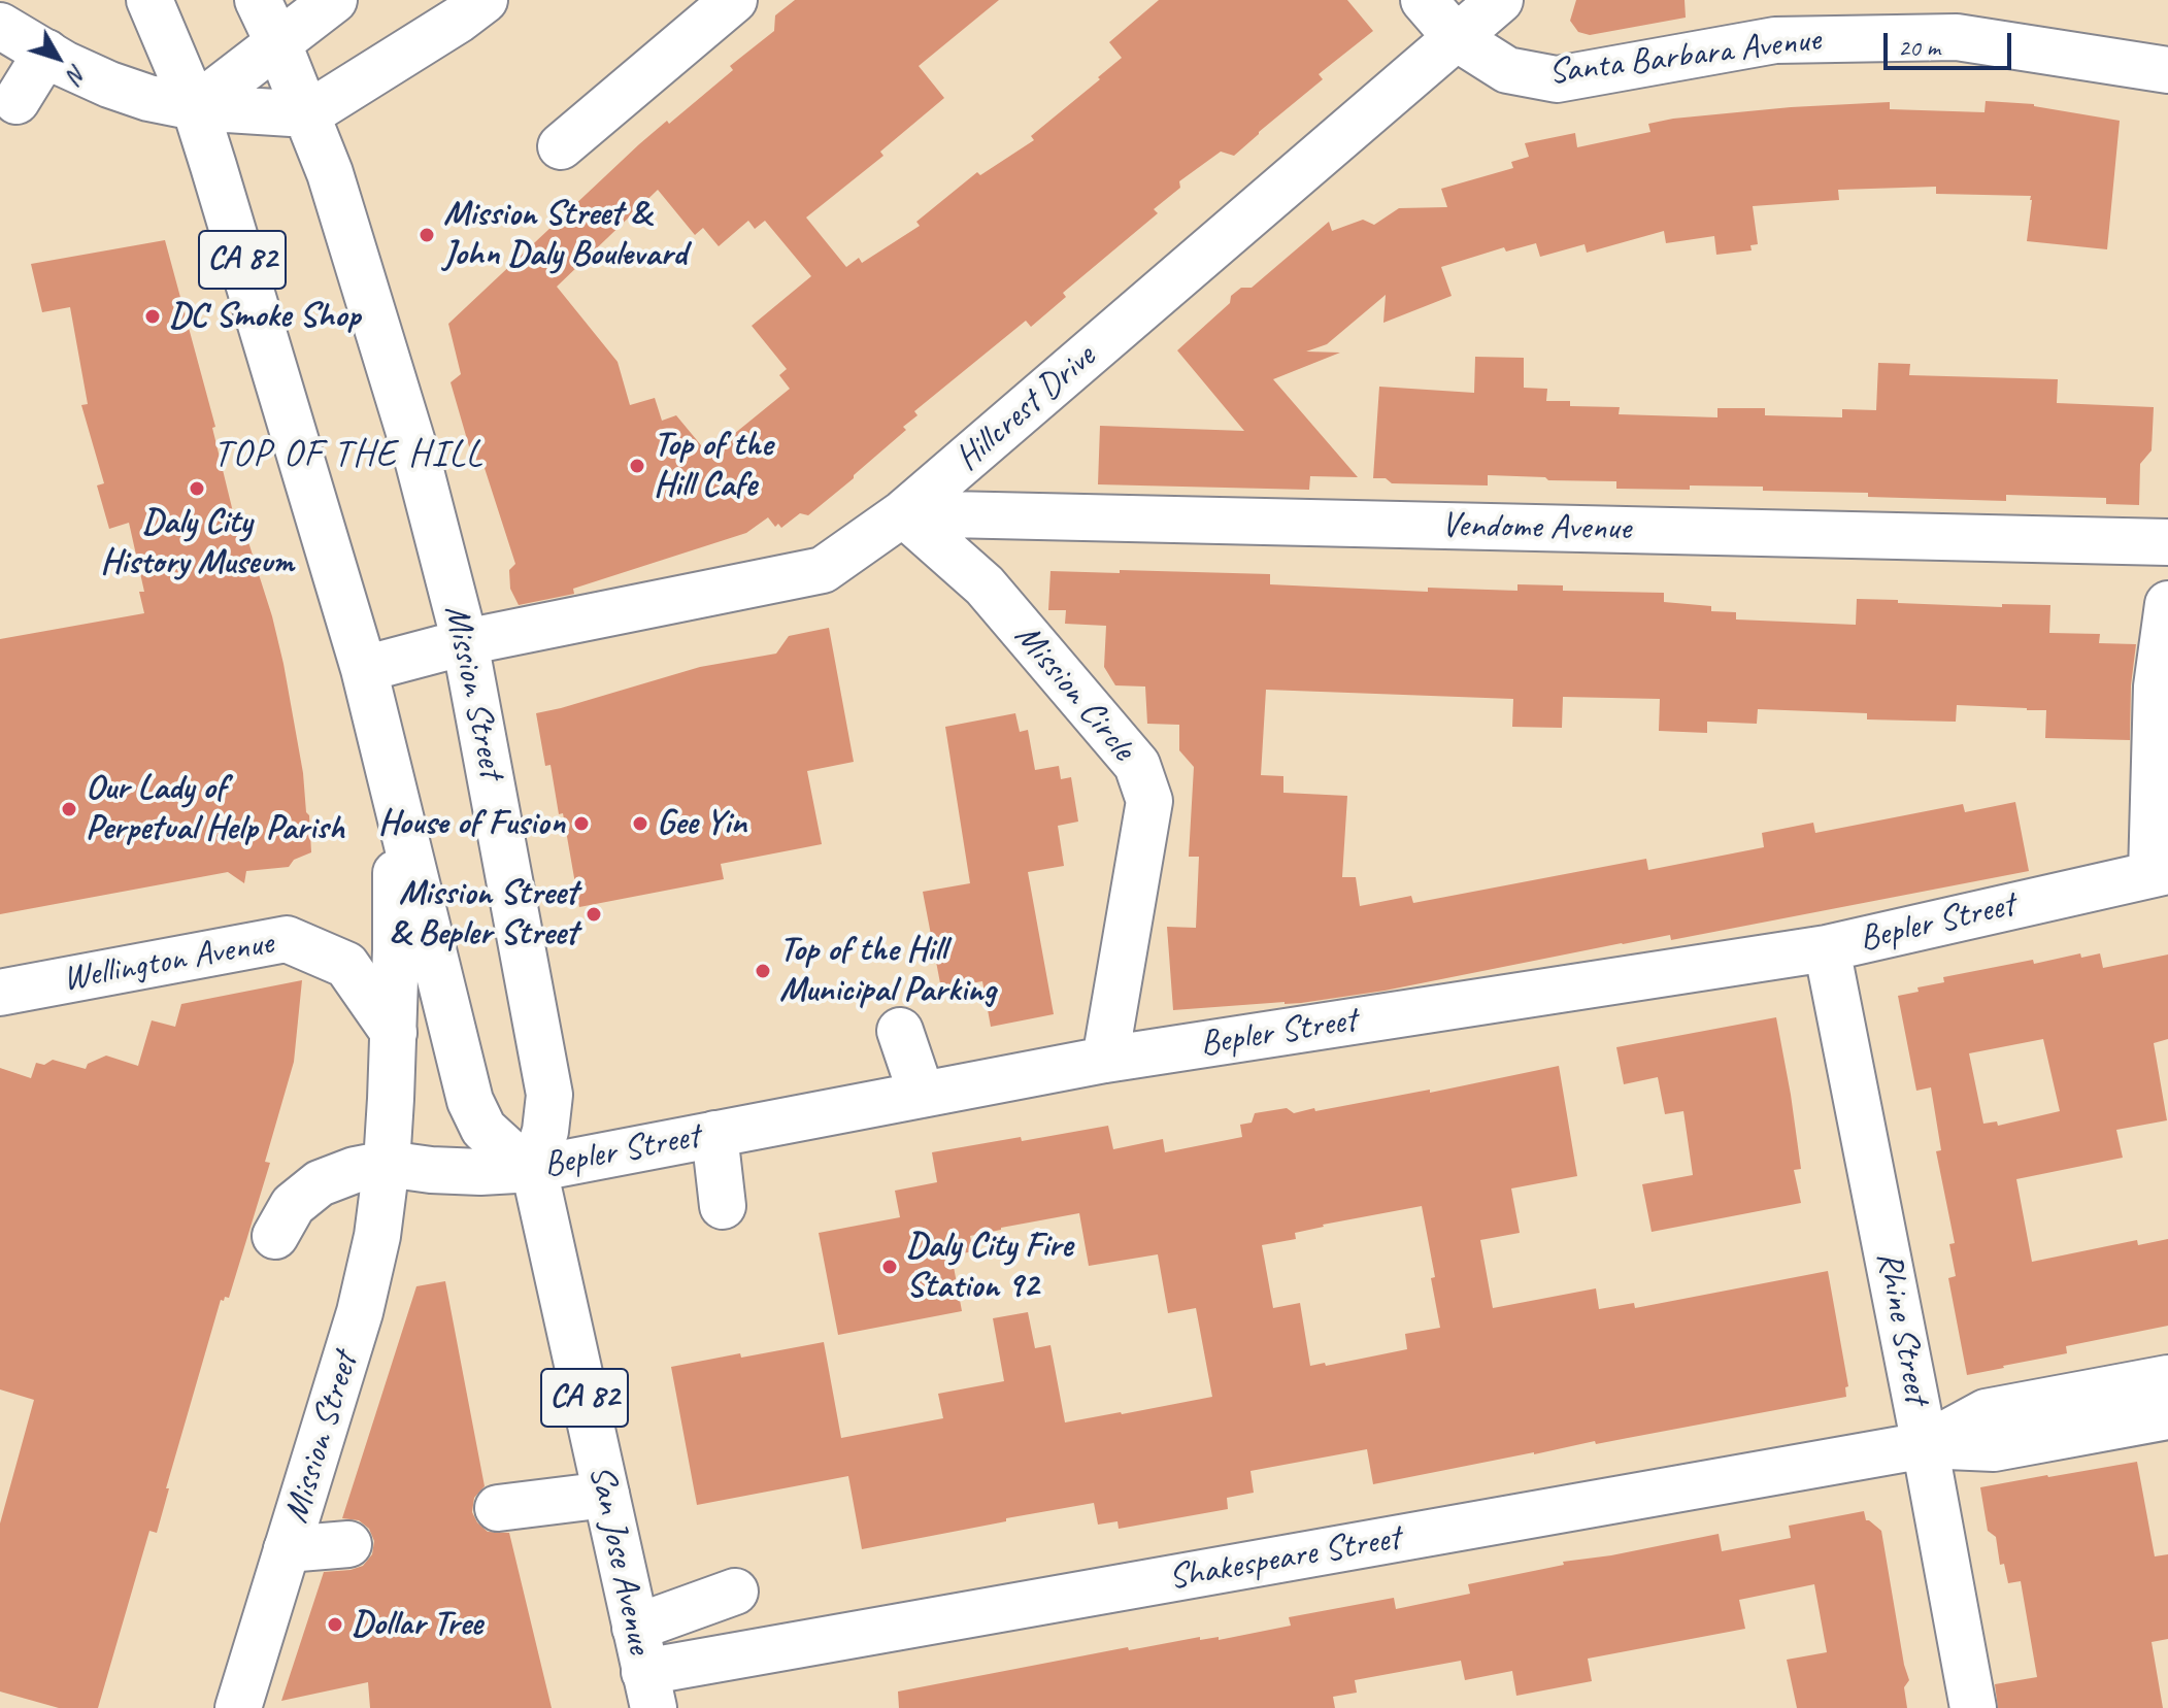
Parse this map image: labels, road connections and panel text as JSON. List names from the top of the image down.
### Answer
{
  "streets": {
    "street": [
      "Santa Barbara Avenue",
      "CA 82",
      "Hillcrest Drive",
      "Vendome Avenue",
      "Mission Street",
      "Mission Circle",
      "Bepler Street",
      "Wellington Avenue",
      "Rhine Street",
      "Shakespeare Street",
      "San Jose Avenue"
    ]
  },
  "crossings": [
    ["Santa Barbara Avenue", "Hillcrest Drive"],
    ["CA 82", "Hillcrest Drive"],
    ["CA 82", "Mission Street"],
    ["CA 82", "Bepler Street"],
    ["CA 82", "San Jose Avenue"],
    ["Hillcrest Drive", "Vendome Avenue"],
    ["Hillcrest Drive", "Mission Street"],
    ["Hillcrest Drive", "Mission Circle"],
    ["Vendome Avenue", "Mission Circle"],
    ["Mission Street", "Bepler Street"],
    ["Mission Street", "Wellington Avenue"],
    ["Mission Street", "San Jose Avenue"],
    ["Mission Circle", "Bepler Street"],
    ["Bepler Street", "Rhine Street"],
    ["Bepler Street", "San Jose Avenue"],
    ["Rhine Street", "Shakespeare Street"],
    ["Shakespeare Street", "San Jose Avenue"]
  ],
  "districts": ["TOP OF THE HILL"],
  "places": [
    "Mission Street & John Daly Boulevard",
    "DC Smoke Shop",
    "Top of the Hill Cafe",
    "Daly City History Museum",
    "Our Lady of Perpetual Help Parish",
    "House of Fusion",
    "Gee Yin",
    "Mission Street & Bepler Street",
    "Top of the Hill Municipal Parking",
    "Daly City Fire Station 92",
    "Dollar Tree"
  ],
  "scale_bar": "20 m",
  "north": "bottom right"
}
